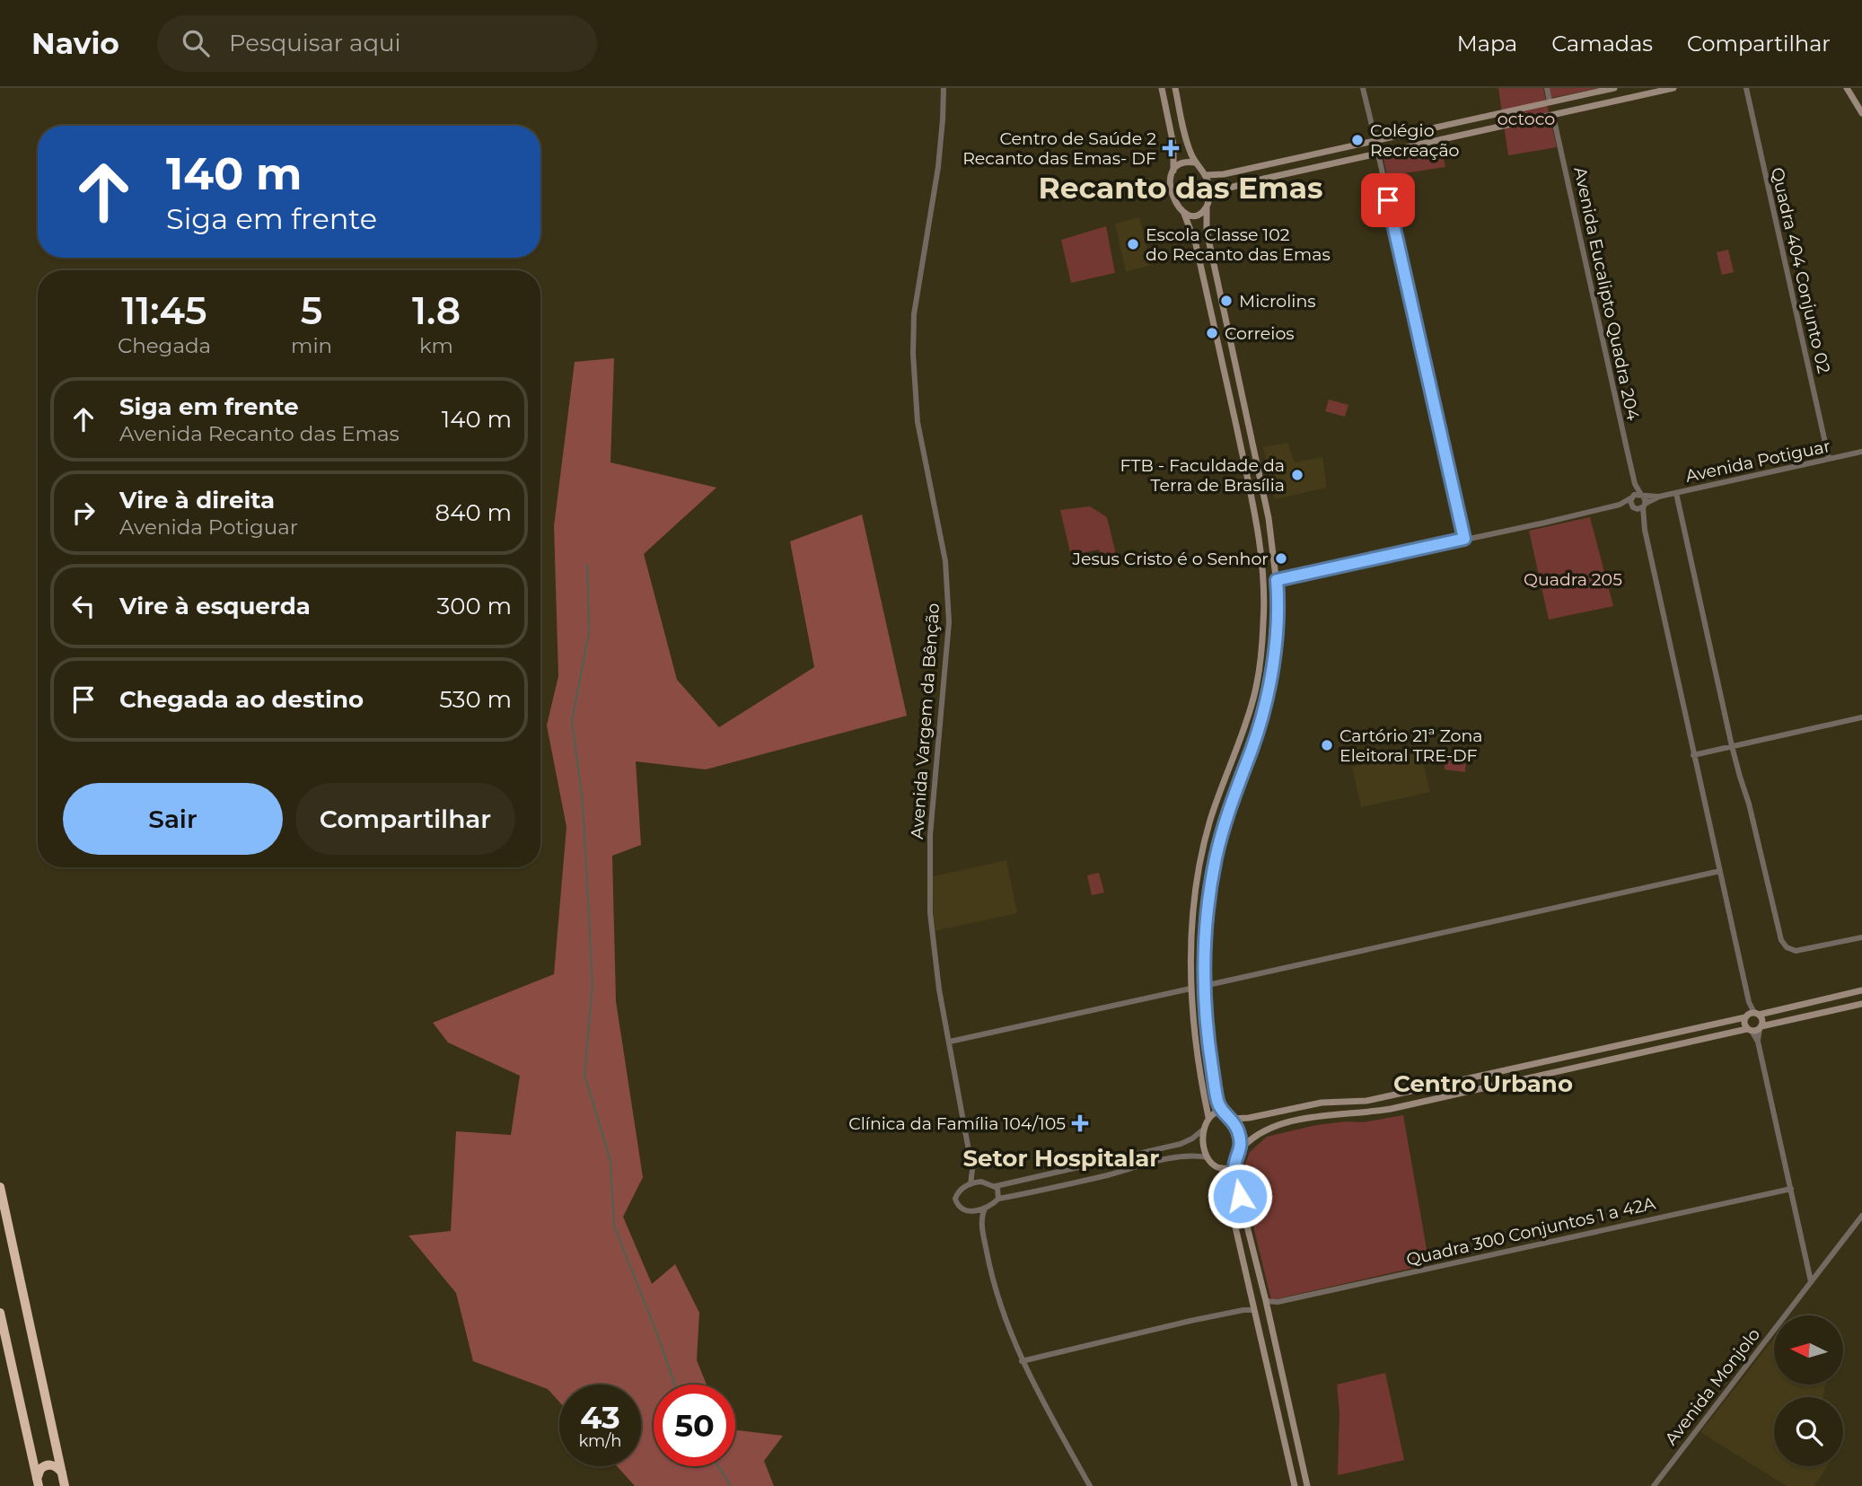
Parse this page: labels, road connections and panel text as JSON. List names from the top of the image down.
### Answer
{
  "streets": {
    "street": [
      "Quadra 404 Conjunto 02",
      "Avenida Eucalipto Quadra 204",
      "Avenida Potiguar",
      "Avenida Vargem da Bênção",
      "Quadra 300 Conjuntos 1 a 42A",
      "Avenida Monjolo"
    ]
  },
  "crossings": [
    ["Quadra 404 Conjunto 02", "Avenida Potiguar"]
  ],
  "districts": ["Recanto das Emas", "Centro Urbano", "Setor Hospitalar"],
  "parks": ["octoco", "Quadra 205"],
  "places": {
    "other": [
      "Colégio Recreação",
      "Escola Classe 102 do Recanto das Emas",
      "Microlins",
      "Correios",
      "FTB - Faculdade da Terra de Brasília",
      "Jesus Cristo é o Senhor",
      "Cartório 21ª Zona Eleitoral TRE-DF"
    ],
    "health": ["Centro de Saúde 2 Recanto das Emas- DF", "Clínica da Família 104/105"]
  },
  "north": "left",
  "page": {
    "header": "Navio",
    "search": "Pesquisar aqui",
    "nav": ["Mapa", "Camadas", "Compartilhar"],
    "turn": ["140 m", "Siga em frente"],
    "eta": [
      "11:45",
      "Chegada",
      "5",
      "min",
      "1.8",
      "km"
    ],
    "list": [
      {
        "name": "Siga em frente",
        "note": "Avenida Recanto das Emas",
        "value": "140 m"
      },
      {
        "name": "Vire à direita",
        "note": "Avenida Potiguar",
        "value": "840 m"
      },
      {
        "name": "Vire à esquerda",
        "value": "300 m"
      },
      {
        "name": "Chegada ao destino",
        "value": "530 m"
      }
    ],
    "buttons": ["Sair", "Compartilhar"],
    "speed": "43 km/h",
    "limit": "50"
  }
}
